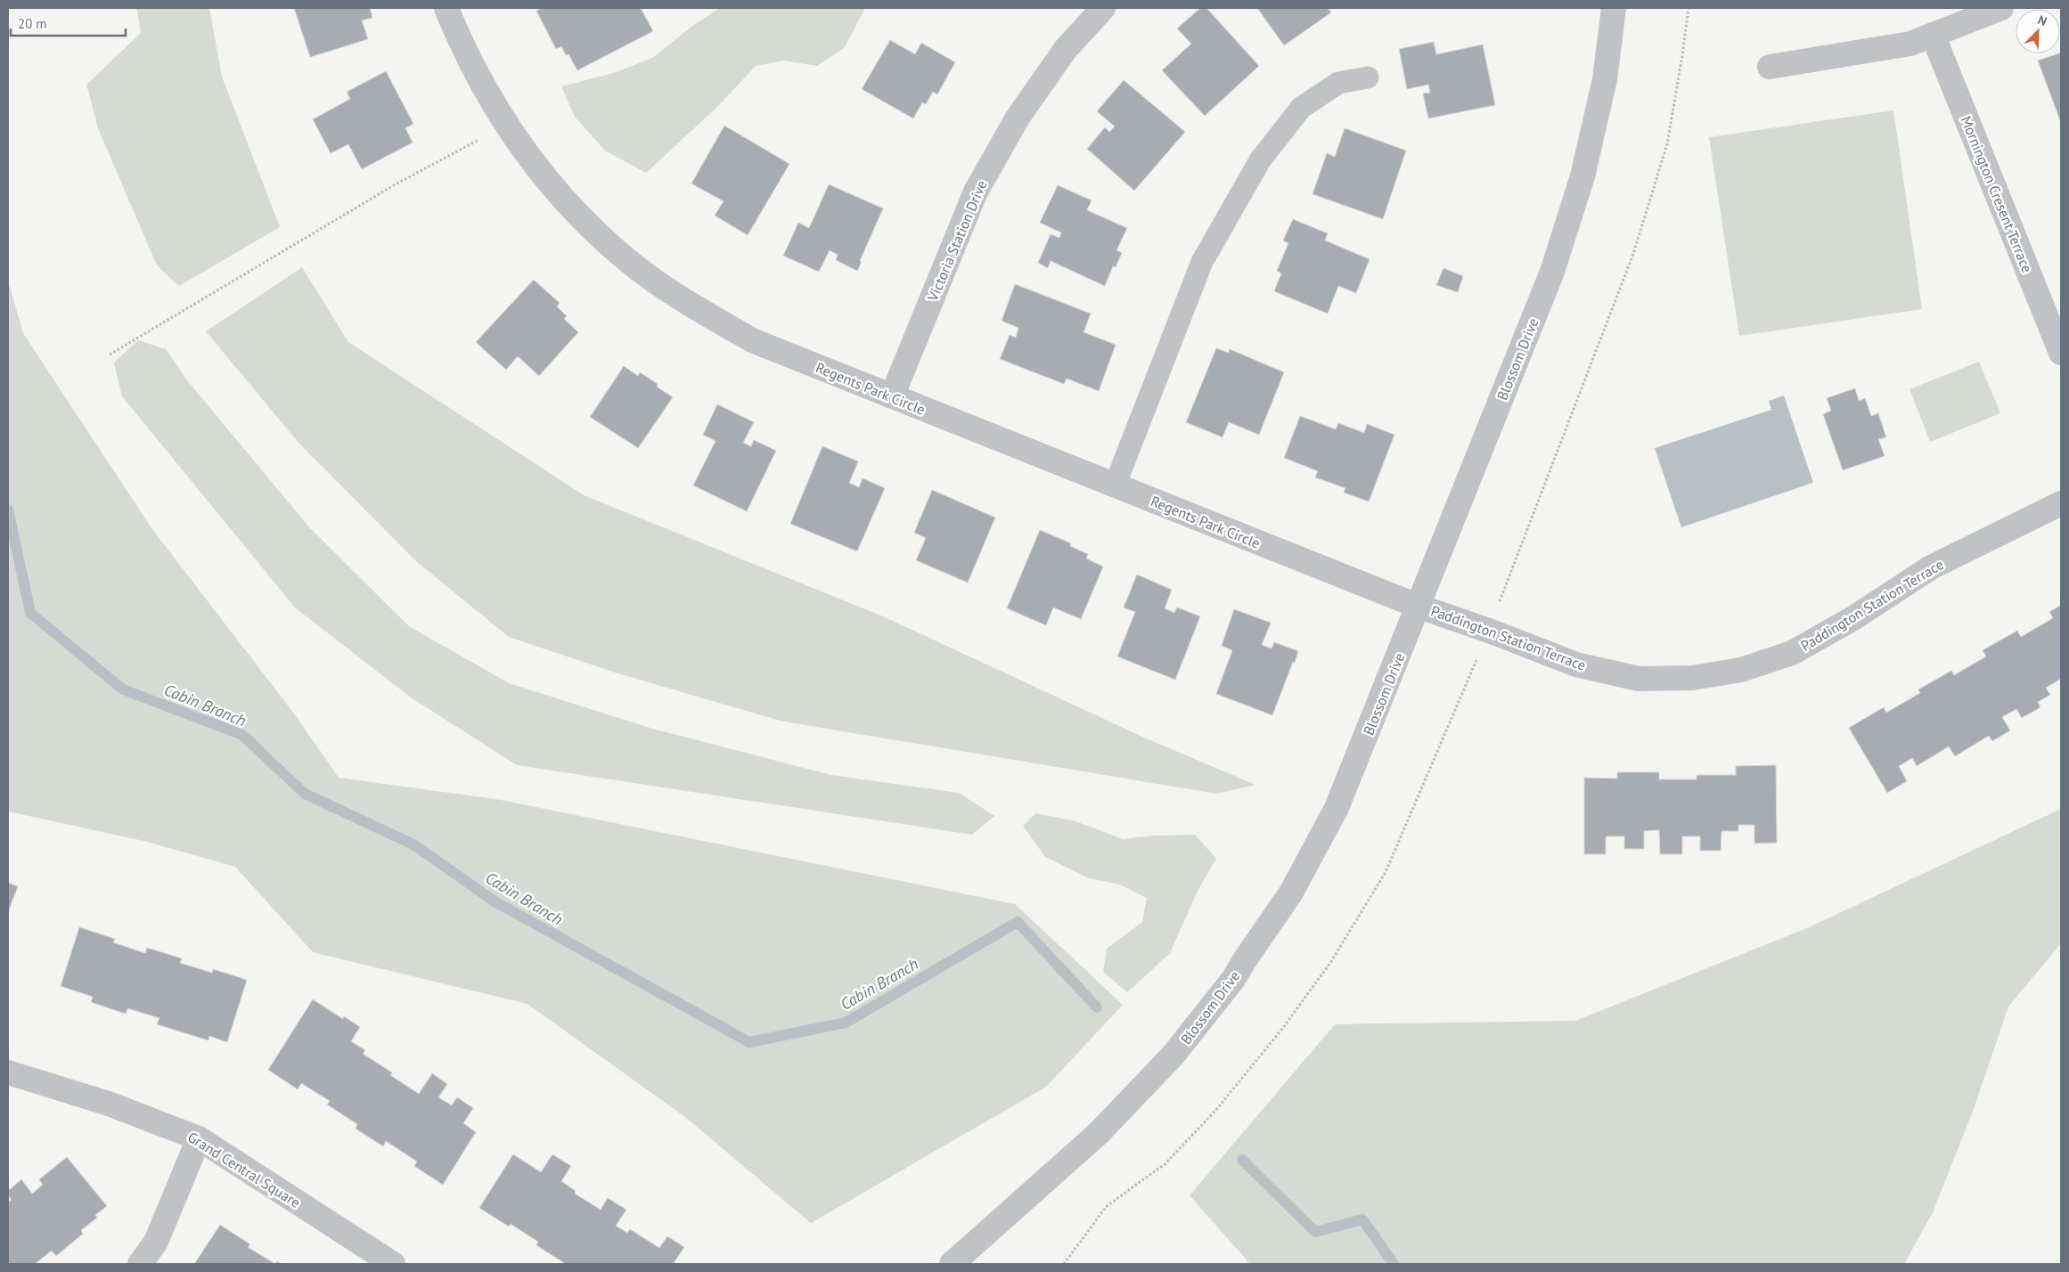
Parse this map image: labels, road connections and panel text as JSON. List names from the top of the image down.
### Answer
{
  "streets": {
    "street": [
      "Mornington Cresent Terrace",
      "Victoria Station Drive",
      "Blossom Drive",
      "Regents Park Circle",
      "Paddington Station Terrace",
      "Grand Central Square"
    ]
  },
  "crossings": [
    ["Victoria Station Drive", "Regents Park Circle"],
    ["Blossom Drive", "Regents Park Circle"],
    ["Blossom Drive", "Paddington Station Terrace"],
    ["Regents Park Circle", "Paddington Station Terrace"]
  ],
  "water": ["Cabin Branch"],
  "scale_bar": "20 m",
  "north": "top right"
}
